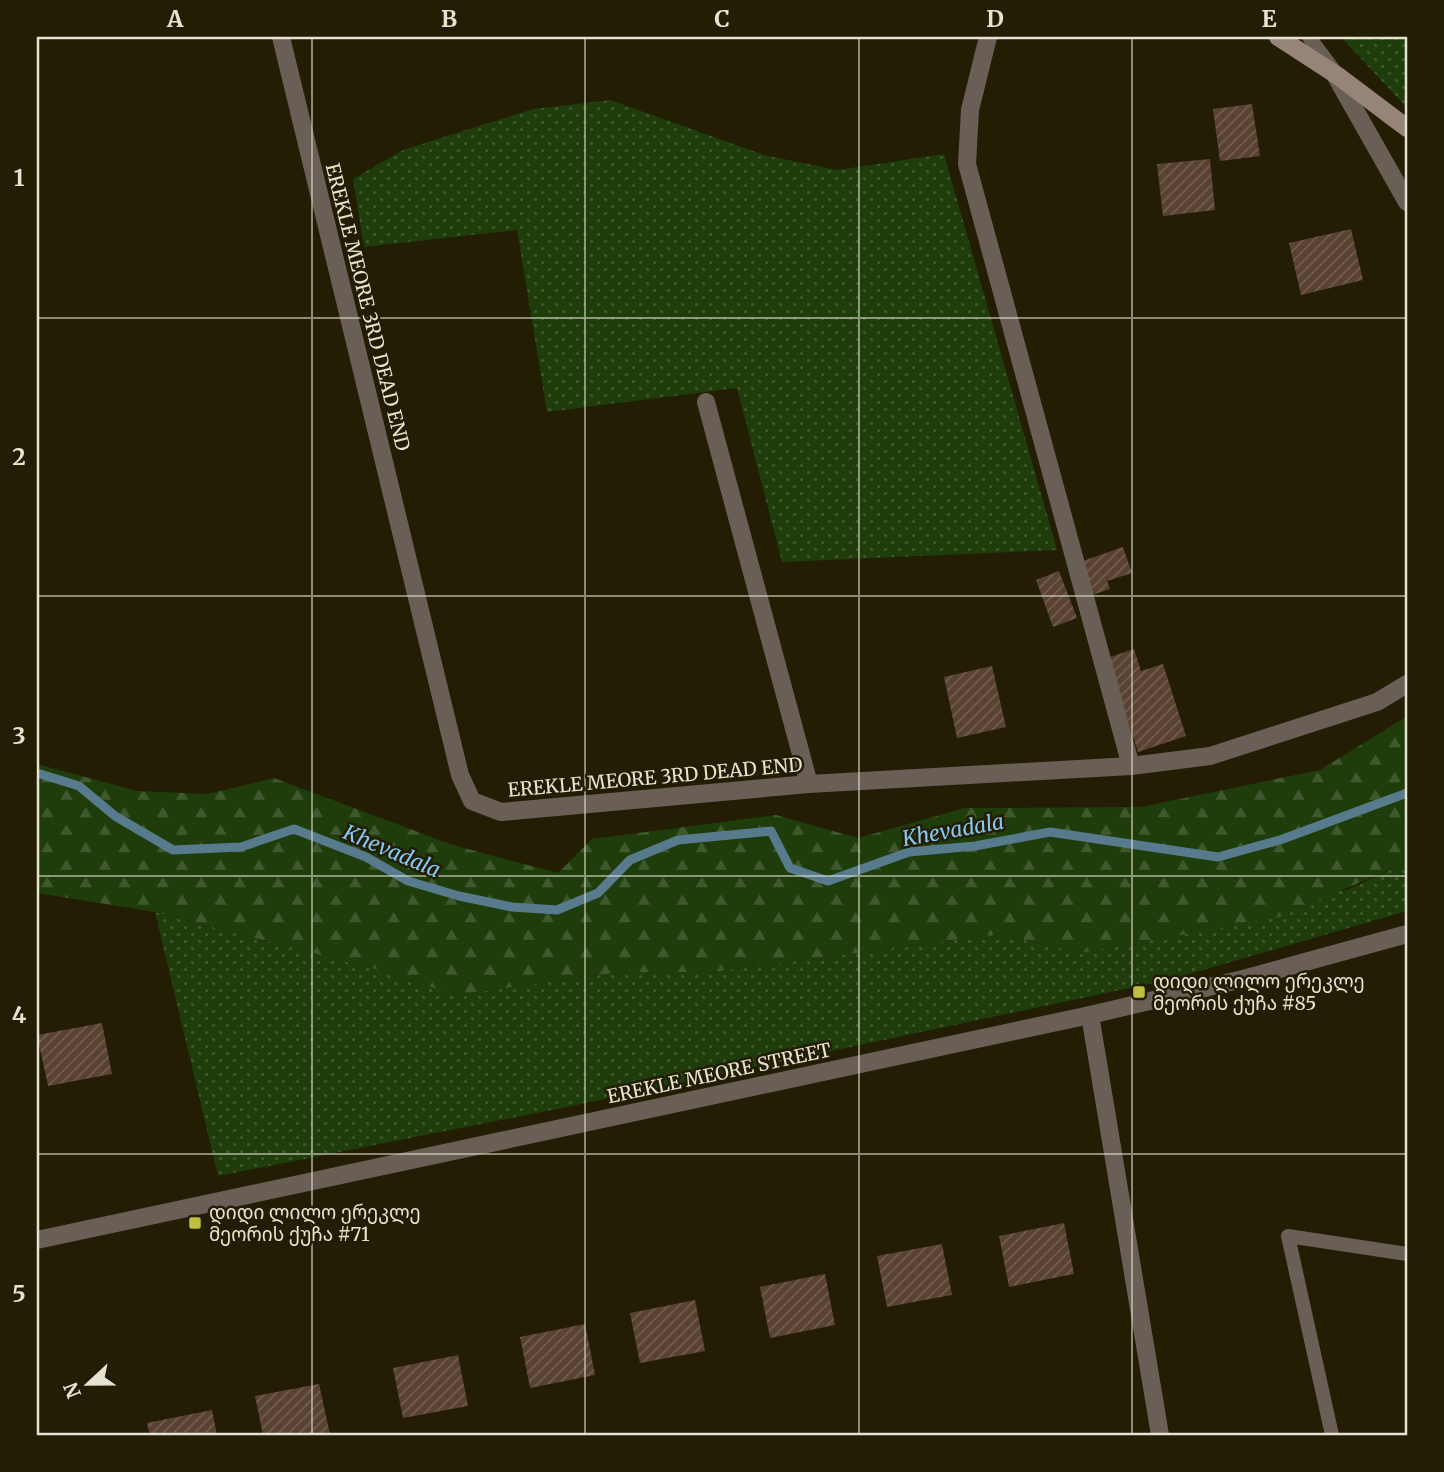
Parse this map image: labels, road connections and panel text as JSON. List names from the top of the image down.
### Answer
{
  "streets": {
    "street": ["EREKLE MEORE 3RD DEAD END", "EREKLE MEORE STREET"]
  },
  "water": ["Khevadala"],
  "places": {
    "transit": ["დიდი ლილო ერეკლე მეორის ქუჩა #85", "დიდი ლილო ერეკლე მეორის ქუჩა #71"]
  },
  "north": "left",
  "grid": {
    "columns": [
      "A",
      "B",
      "C",
      "D",
      "E"
    ],
    "rows": [
      "1",
      "2",
      "3",
      "4",
      "5"
    ]
  }
}
